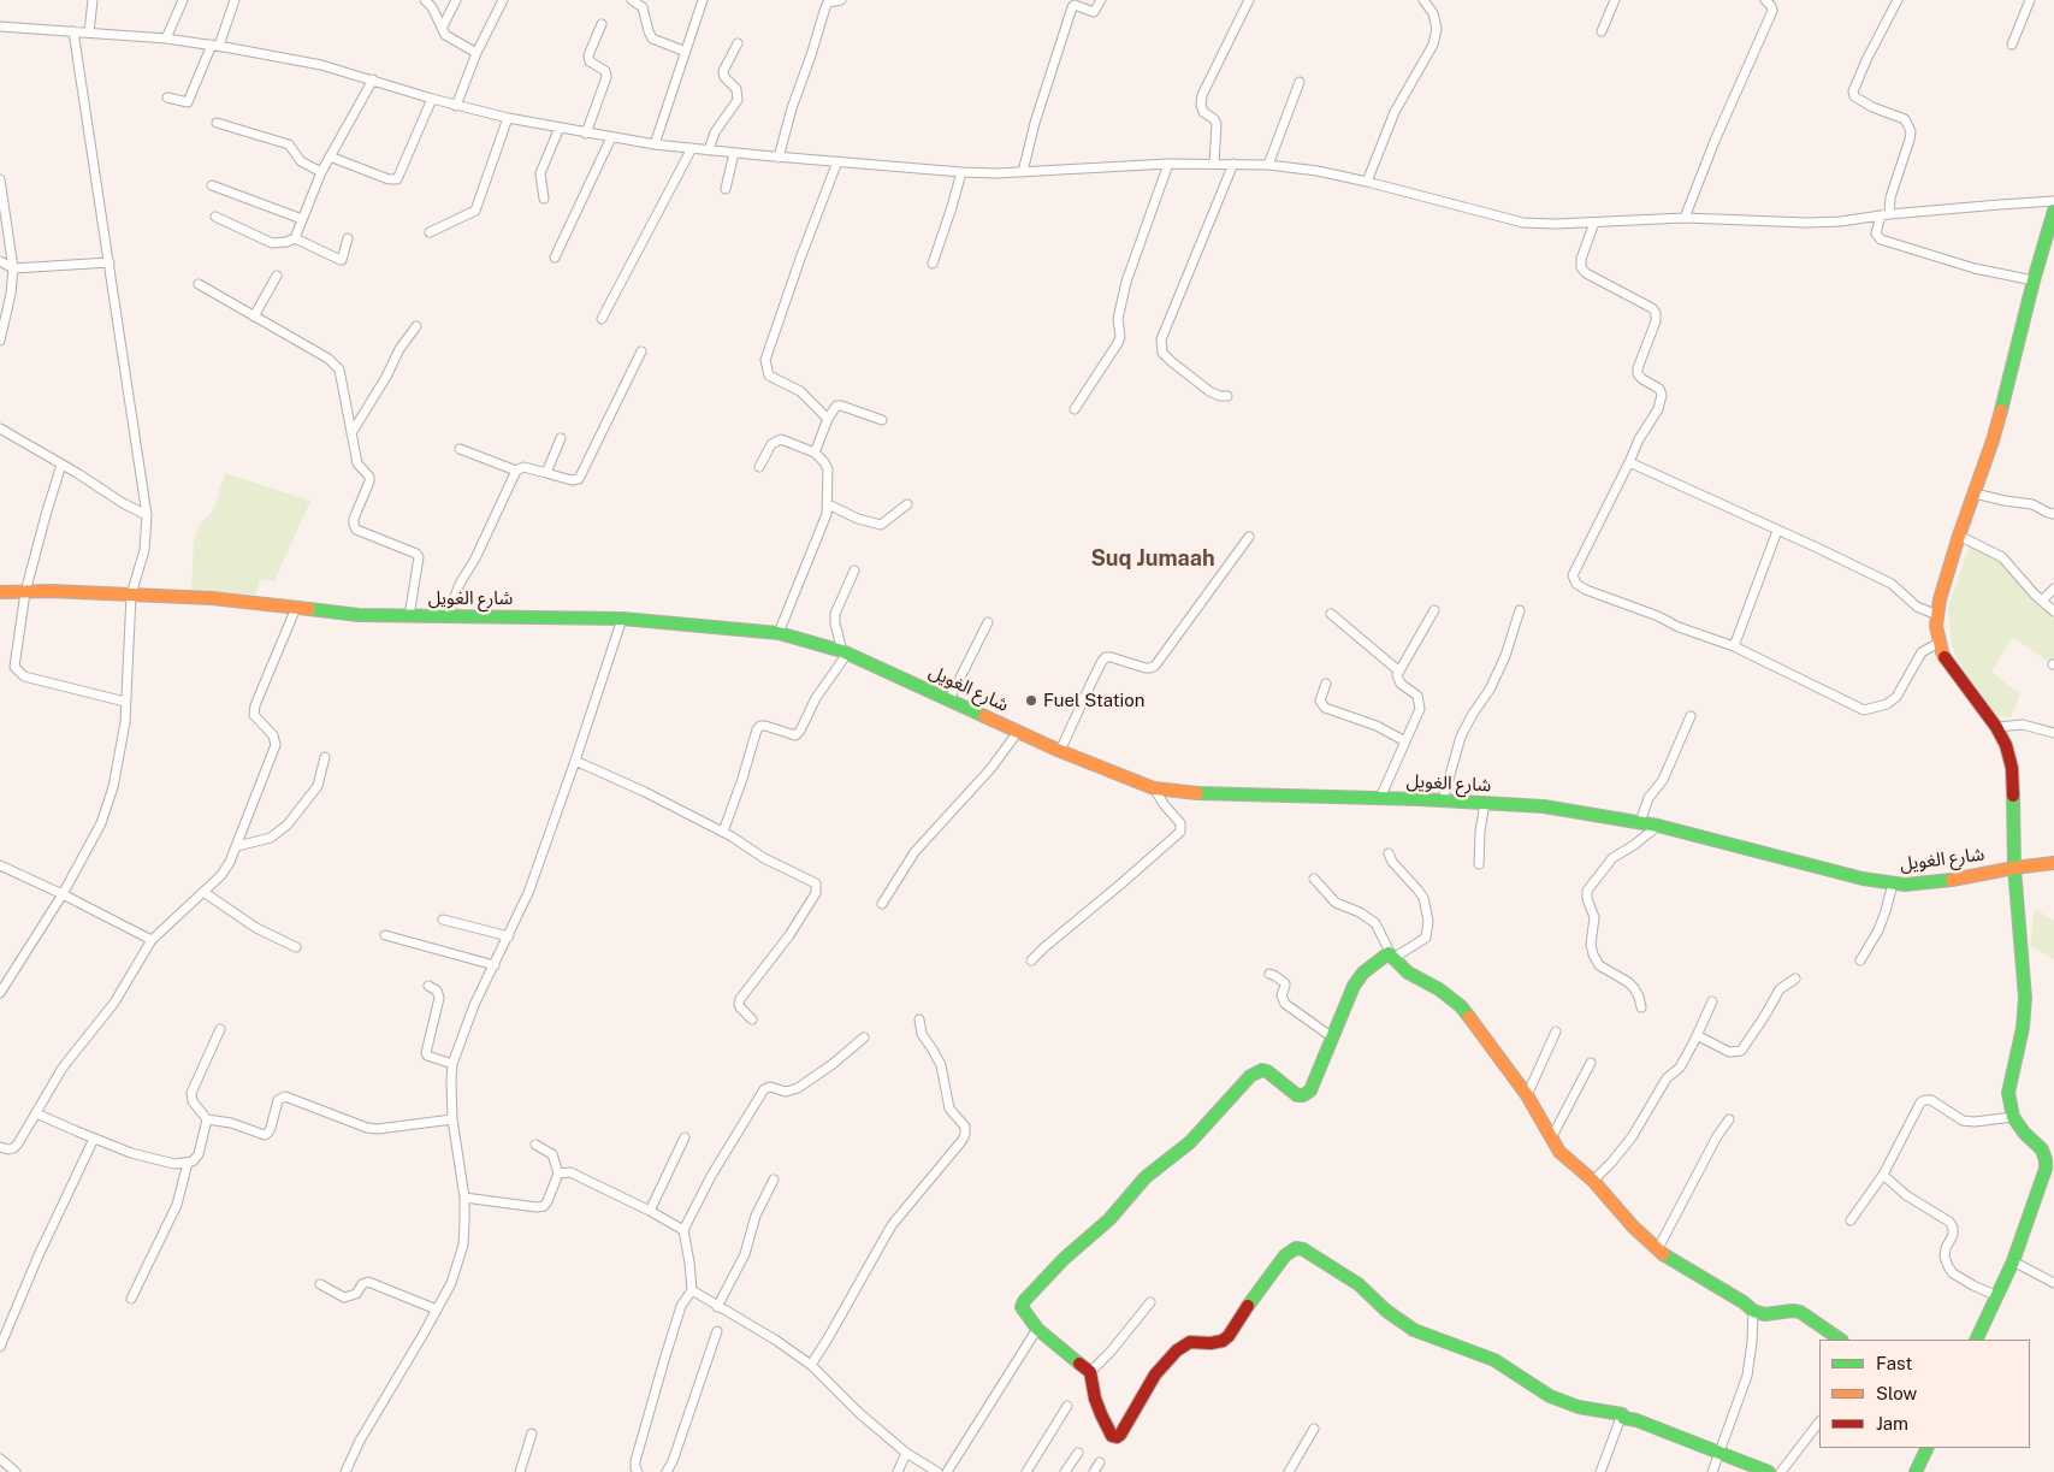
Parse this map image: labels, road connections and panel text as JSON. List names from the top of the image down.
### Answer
{
  "streets": {
    "street": ["شارع الغويل"]
  },
  "districts": ["Suq Jumaah"],
  "places": ["Fuel Station"],
  "legend": ["Fast", "Slow", "Jam"]
}
